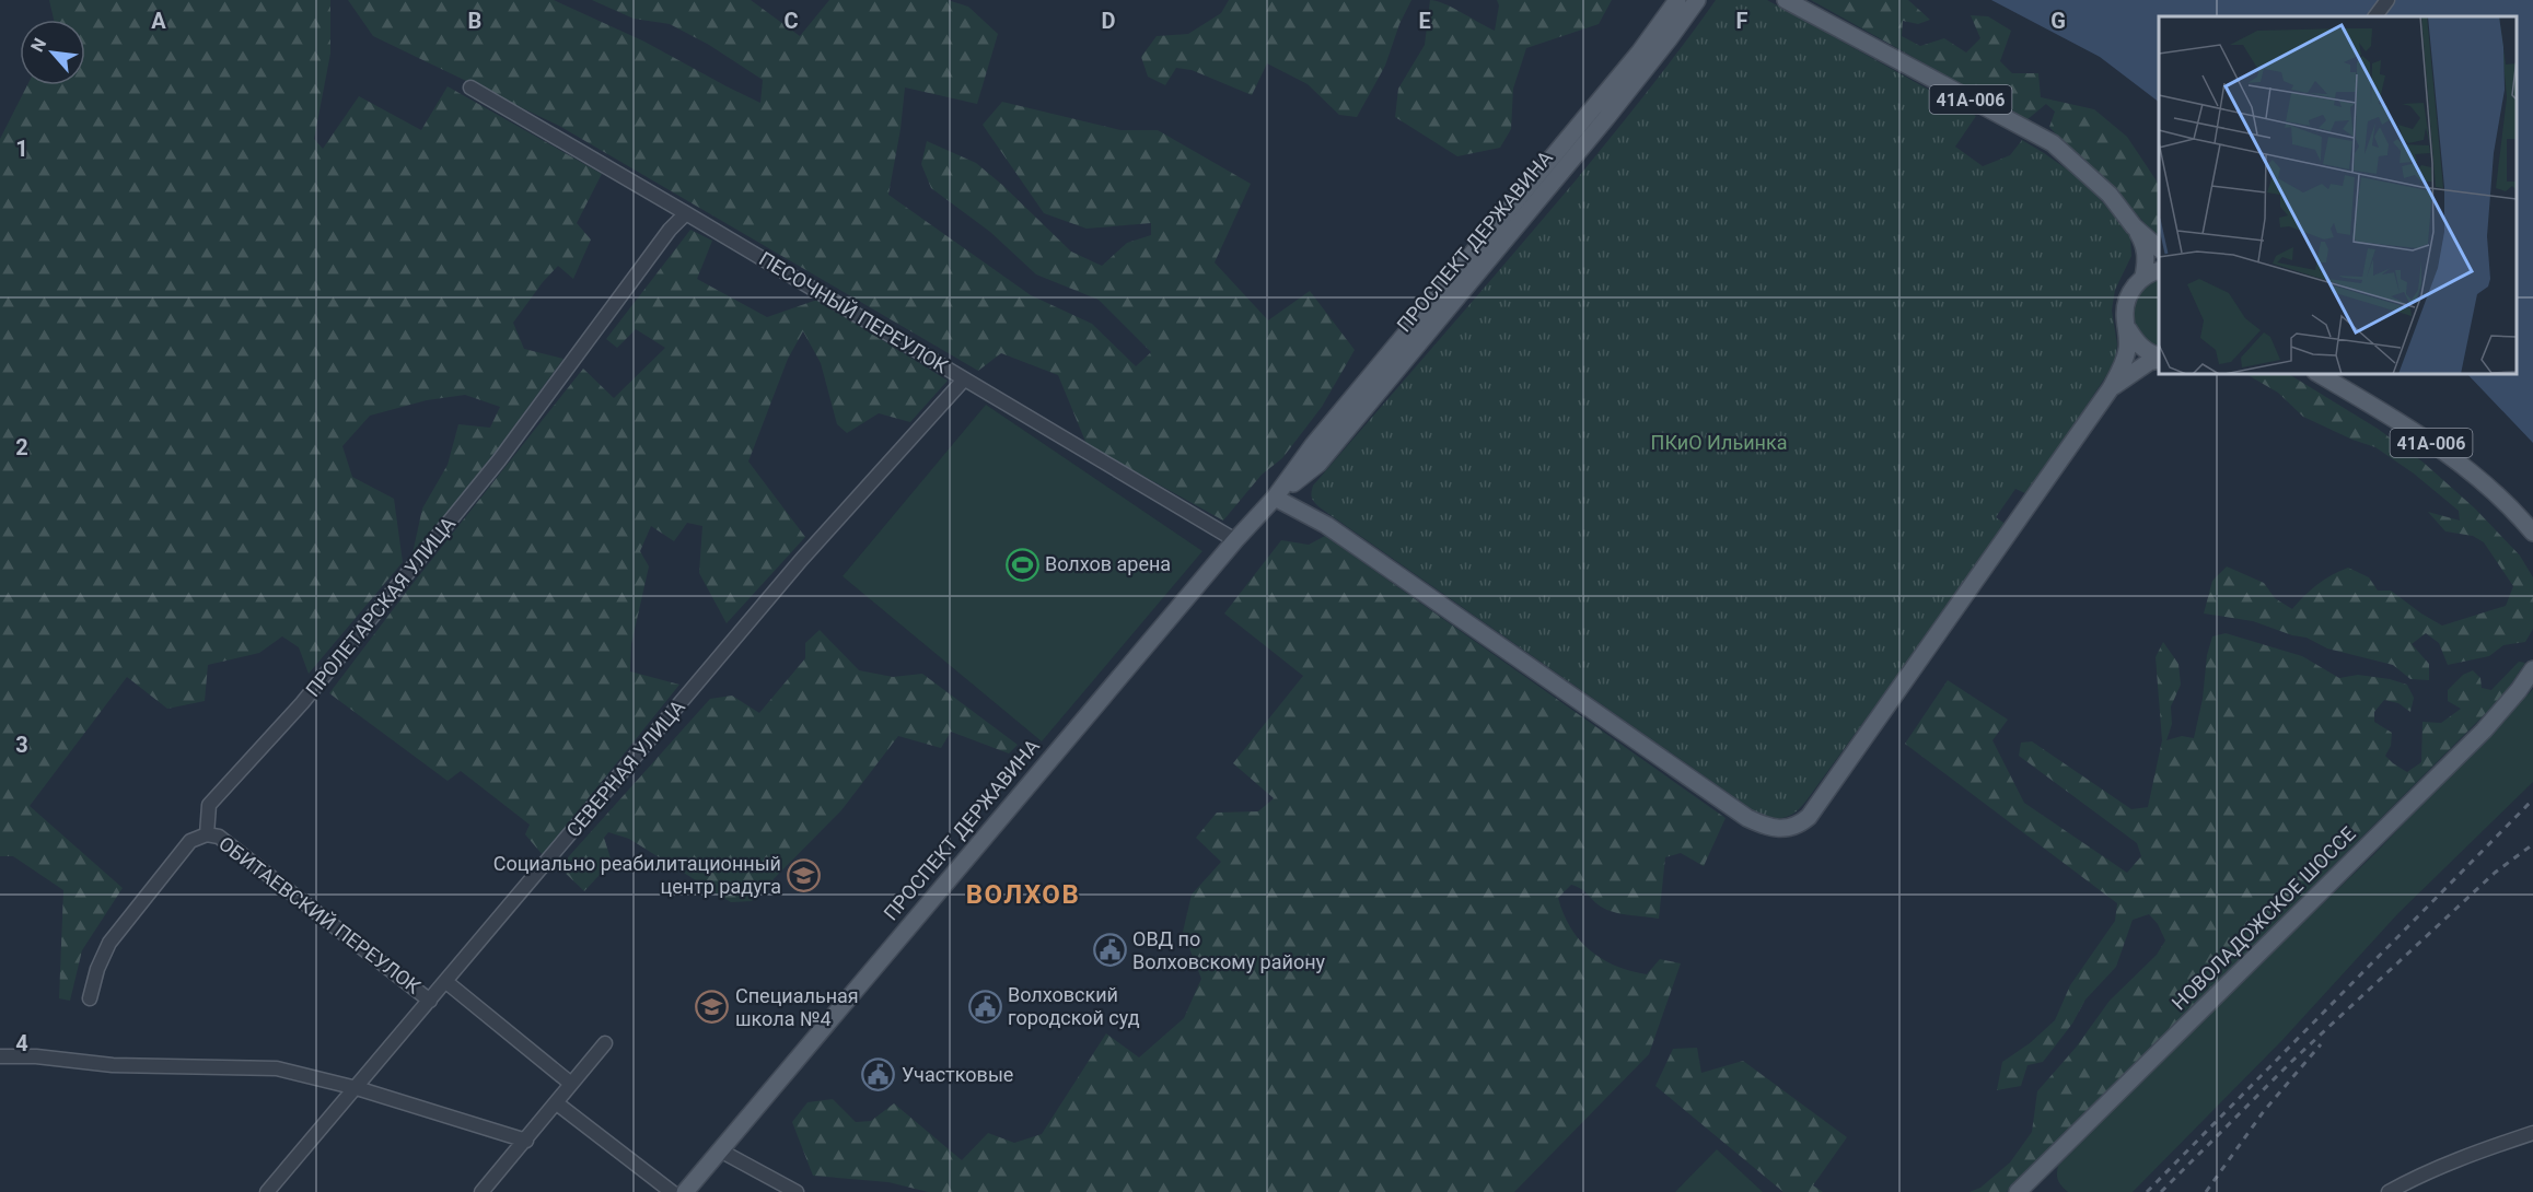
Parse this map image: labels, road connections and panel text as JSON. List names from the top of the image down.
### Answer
{
  "streets": {
    "main road": ["41А-006", "ПРОСПЕКТ ДЕРЖАВИНА", "НОВОЛАДОЖСКОЕ ШОССЕ"],
    "street": [
      "ПЕСОЧНЫЙ ПЕРЕУЛОК",
      "ПРОЛЕТАРСКАЯ УЛИЦА",
      "СЕВЕРНАЯ УЛИЦА",
      "ОБИТАЕВСКИЙ ПЕРЕУЛОК"
    ]
  },
  "crossings": [
    ["ПРОСПЕКТ ДЕРЖАВИНА", "ПЕСОЧНЫЙ ПЕРЕУЛОК"],
    ["ПЕСОЧНЫЙ ПЕРЕУЛОК", "ПРОЛЕТАРСКАЯ УЛИЦА"],
    ["ПЕСОЧНЫЙ ПЕРЕУЛОК", "СЕВЕРНАЯ УЛИЦА"],
    ["ПРОЛЕТАРСКАЯ УЛИЦА", "ОБИТАЕВСКИЙ ПЕРЕУЛОК"],
    ["СЕВЕРНАЯ УЛИЦА", "ОБИТАЕВСКИЙ ПЕРЕУЛОК"]
  ],
  "districts": ["ВОЛХОВ"],
  "parks": ["ПКиО Ильинка"],
  "places": {
    "sports": ["Волхов арена"],
    "school or university": ["Социально реабилитационный центр радуга", "Специальная школа №4"],
    "public building": ["ОВД по Волховскому району", "Волховский городской суд", "Участковые"]
  },
  "north": "top left",
  "grid": {
    "columns": [
      "A",
      "B",
      "C",
      "D",
      "E",
      "F",
      "G"
    ],
    "rows": [
      "1",
      "2",
      "3",
      "4"
    ]
  }
}
